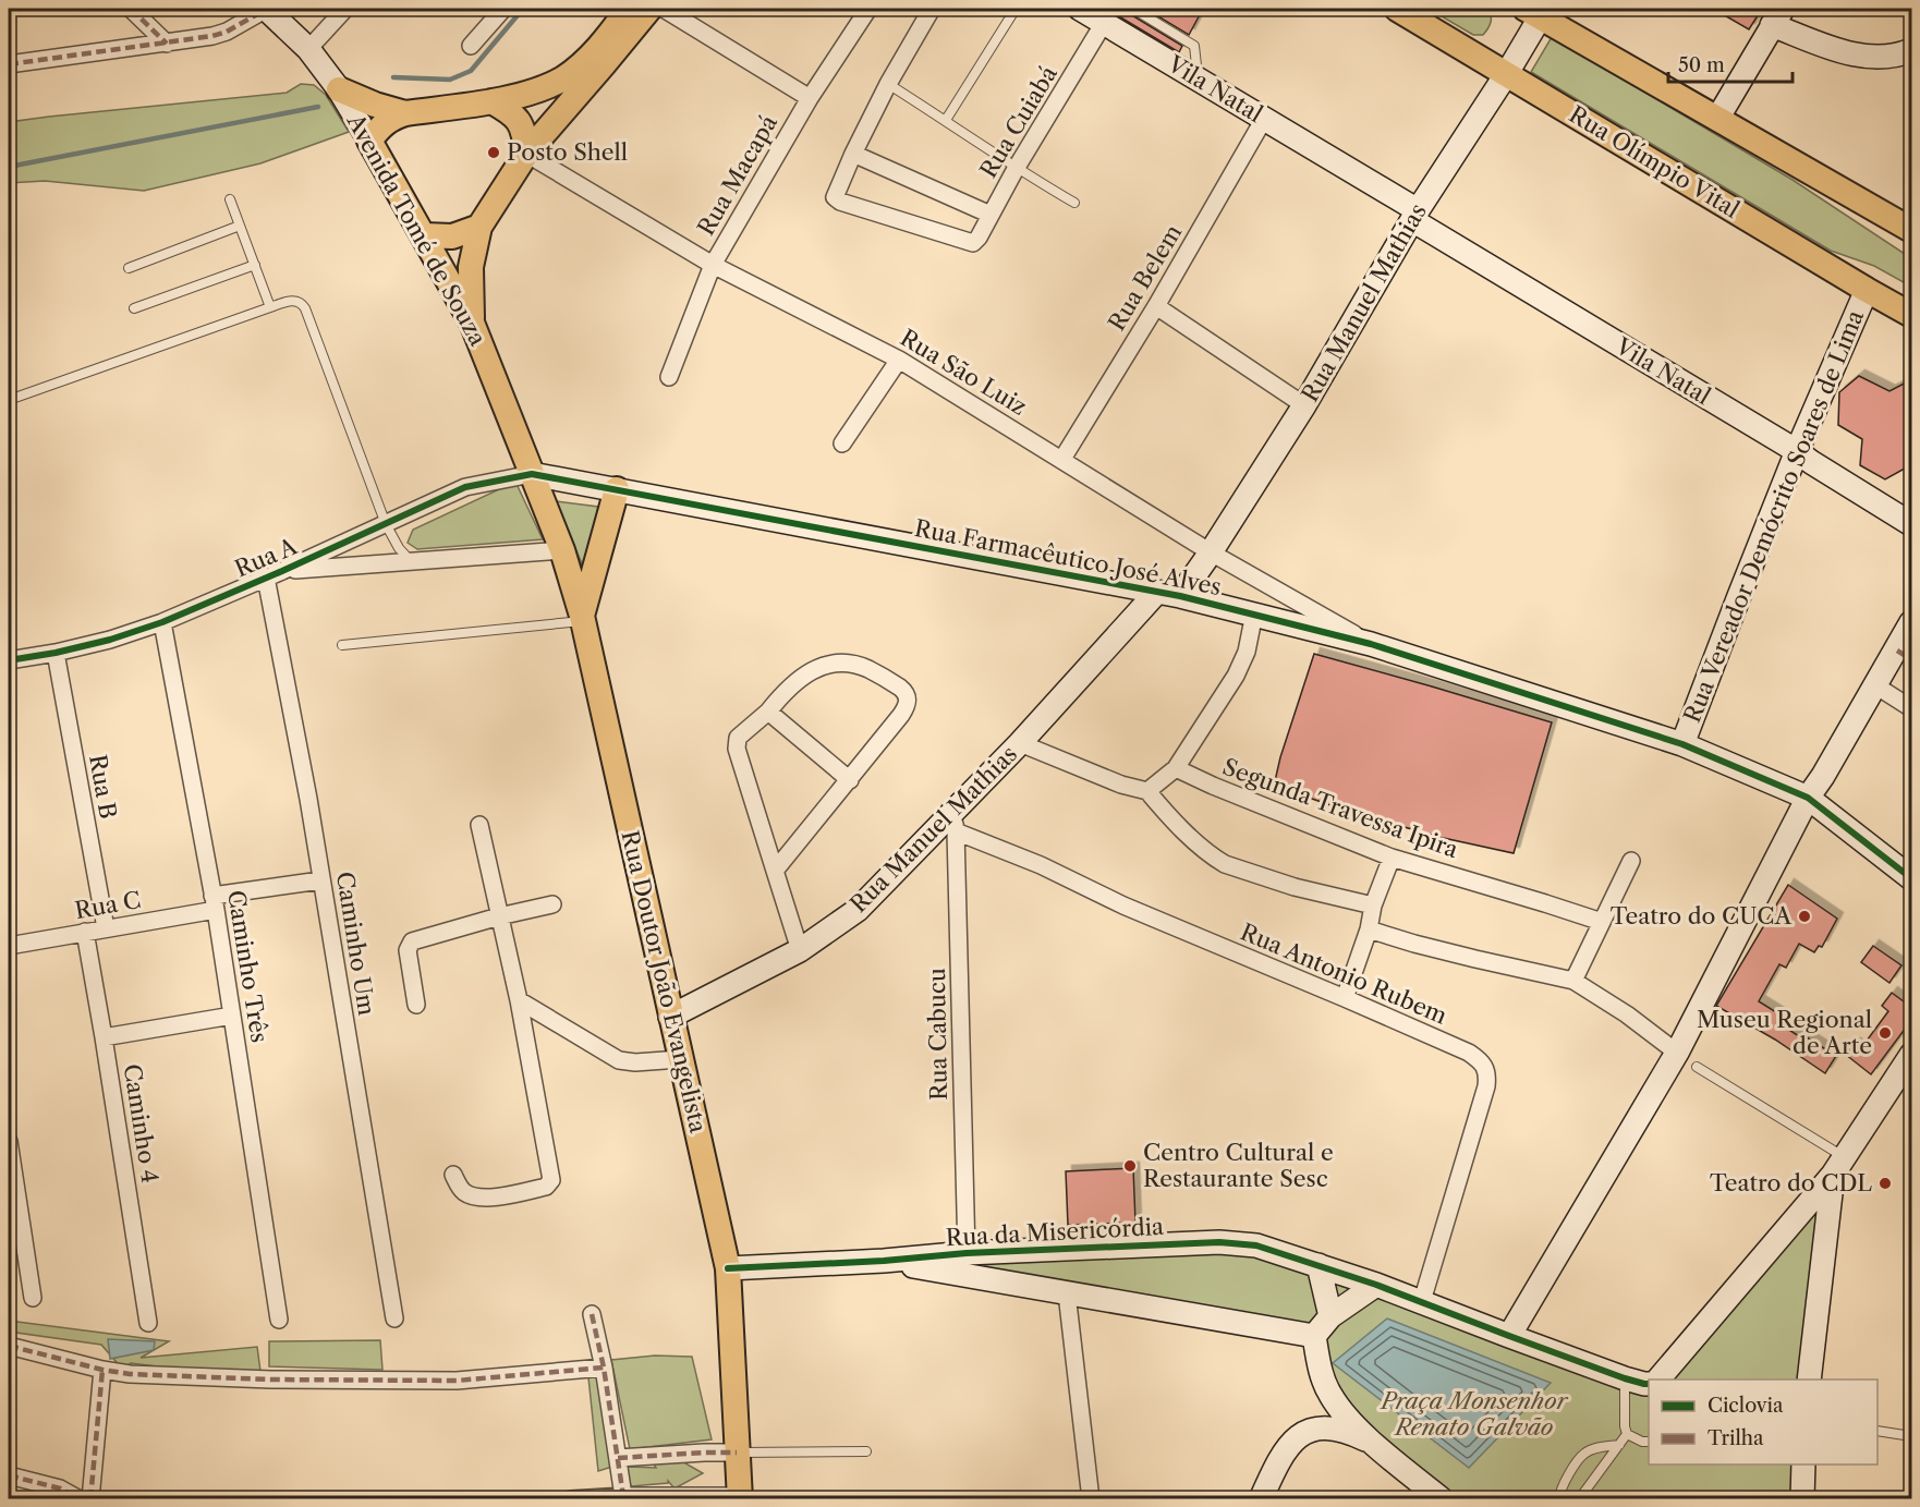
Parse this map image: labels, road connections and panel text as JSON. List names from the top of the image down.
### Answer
{
  "streets": {
    "main road": ["Rua Olímpio Vital", "Avenida Tomé de Souza", "Rua Doutor João Evangelista"],
    "street": [
      "Vila Natal",
      "Rua Cuiabá",
      "Rua Macapá",
      "Rua Belem",
      "Rua Manuel Mathias",
      "Rua São Luiz",
      "Rua Vereador Demócrito Soares de Lima",
      "Rua A",
      "Rua Farmacêutico José Alves",
      "Rua B",
      "Segunda Travessa Ipira",
      "Rua C",
      "Caminho Um",
      "Caminho Três",
      "Rua Antonio Rubem",
      "Rua Cabucu",
      "Caminho 4",
      "Rua da Misericórdia"
    ]
  },
  "crossings": [
    ["Vila Natal", "Rua Cuiabá"],
    ["Vila Natal", "Rua Belem"],
    ["Vila Natal", "Rua Manuel Mathias"],
    ["Vila Natal", "Rua Vereador Demócrito Soares de Lima"],
    ["Rua Olímpio Vital", "Rua Manuel Mathias"],
    ["Rua Olímpio Vital", "Rua Vereador Demócrito Soares de Lima"],
    ["Rua Macapá", "Rua São Luiz"],
    ["Avenida Tomé de Souza", "Rua São Luiz"],
    ["Avenida Tomé de Souza", "Rua A"],
    ["Avenida Tomé de Souza", "Rua Farmacêutico José Alves"],
    ["Avenida Tomé de Souza", "Rua Doutor João Evangelista"],
    ["Rua Belem", "Rua São Luiz"],
    ["Rua Manuel Mathias", "Rua São Luiz"],
    ["Rua Manuel Mathias", "Rua Farmacêutico José Alves"],
    ["Rua Manuel Mathias", "Rua Antonio Rubem"],
    ["Rua Manuel Mathias", "Rua Doutor João Evangelista"],
    ["Rua Manuel Mathias", "Rua Cabucu"],
    ["Rua São Luiz", "Rua Farmacêutico José Alves"],
    ["Rua Vereador Demócrito Soares de Lima", "Rua Farmacêutico José Alves"],
    ["Rua A", "Rua Farmacêutico José Alves"],
    ["Rua A", "Rua B"],
    ["Rua A", "Caminho Um"],
    ["Rua A", "Caminho Três"],
    ["Rua A", "Rua Doutor João Evangelista"],
    ["Rua Farmacêutico José Alves", "Rua Doutor João Evangelista"],
    ["Rua B", "Rua C"],
    ["Rua C", "Caminho Um"],
    ["Rua C", "Caminho Três"],
    ["Rua C", "Caminho 4"],
    ["Rua Antonio Rubem", "Rua Cabucu"],
    ["Rua Doutor João Evangelista", "Rua da Misericórdia"],
    ["Rua Cabucu", "Rua da Misericórdia"]
  ],
  "parks": ["Praça Monsenhor Renato Galvão"],
  "places": [
    "Posto Shell",
    "Teatro do CUCA",
    "Museu Regional de Arte",
    "Centro Cultural e Restaurante Sesc",
    "Teatro do CDL"
  ],
  "legend": ["Ciclovia", "Trilha"],
  "scale_bar": "50 m"
}
